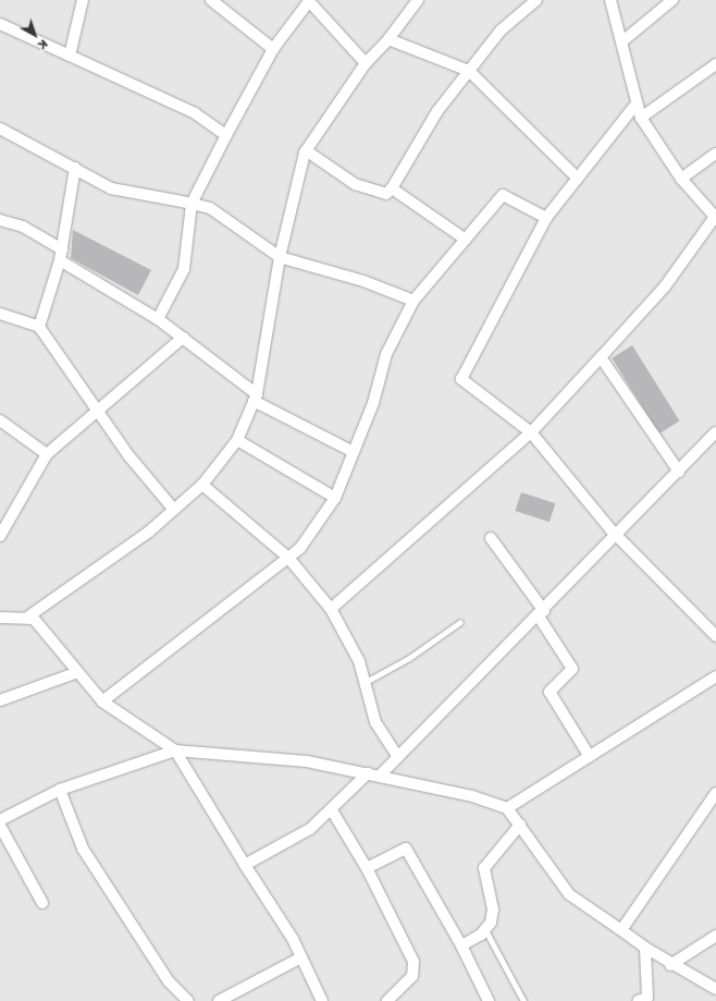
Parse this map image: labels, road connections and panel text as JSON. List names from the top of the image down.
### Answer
{
  "north": "bottom right"
}
